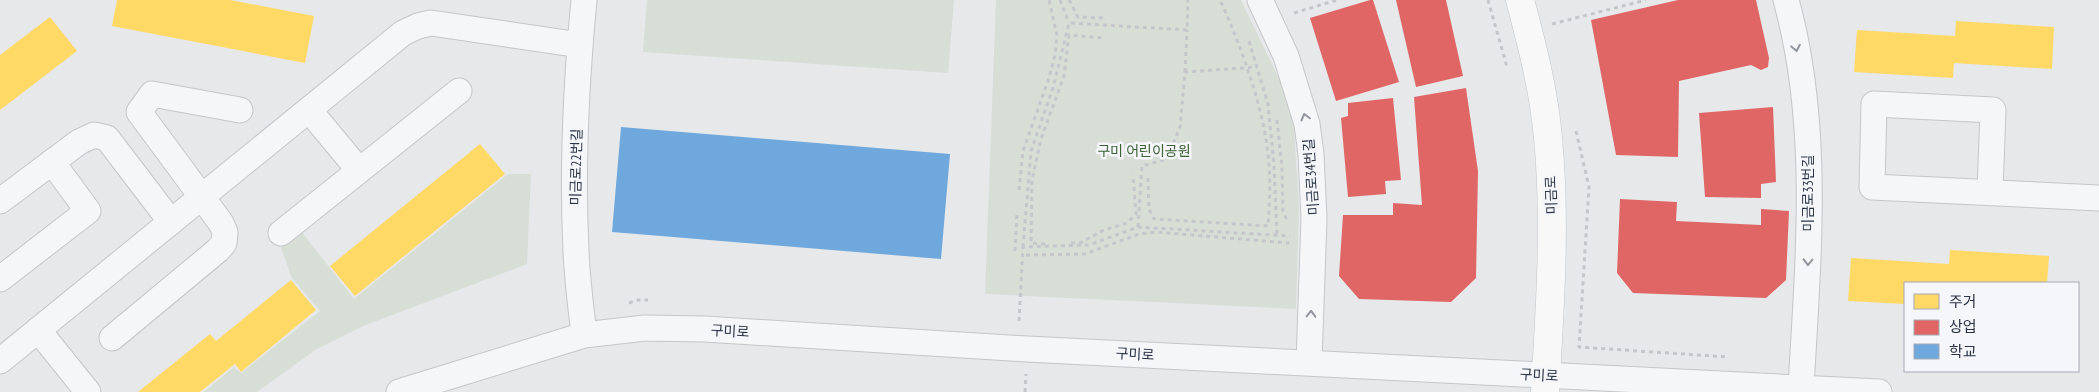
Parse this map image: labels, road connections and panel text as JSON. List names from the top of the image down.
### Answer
{
  "streets": {
    "main road": ["미금로"],
    "street": [
      "미금로22번길",
      "미금로34번길",
      "미금로33번길",
      "구미로"
    ]
  },
  "crossings": [
    ["미금로22번길", "구미로"],
    ["미금로34번길", "구미로"],
    ["미금로33번길", "구미로"],
    ["미금로", "구미로"]
  ],
  "one_way": ["미금로34번길", "미금로33번길"],
  "parks": ["구미 어린이공원"],
  "legend": ["주거", "상업", "학교"]
}
